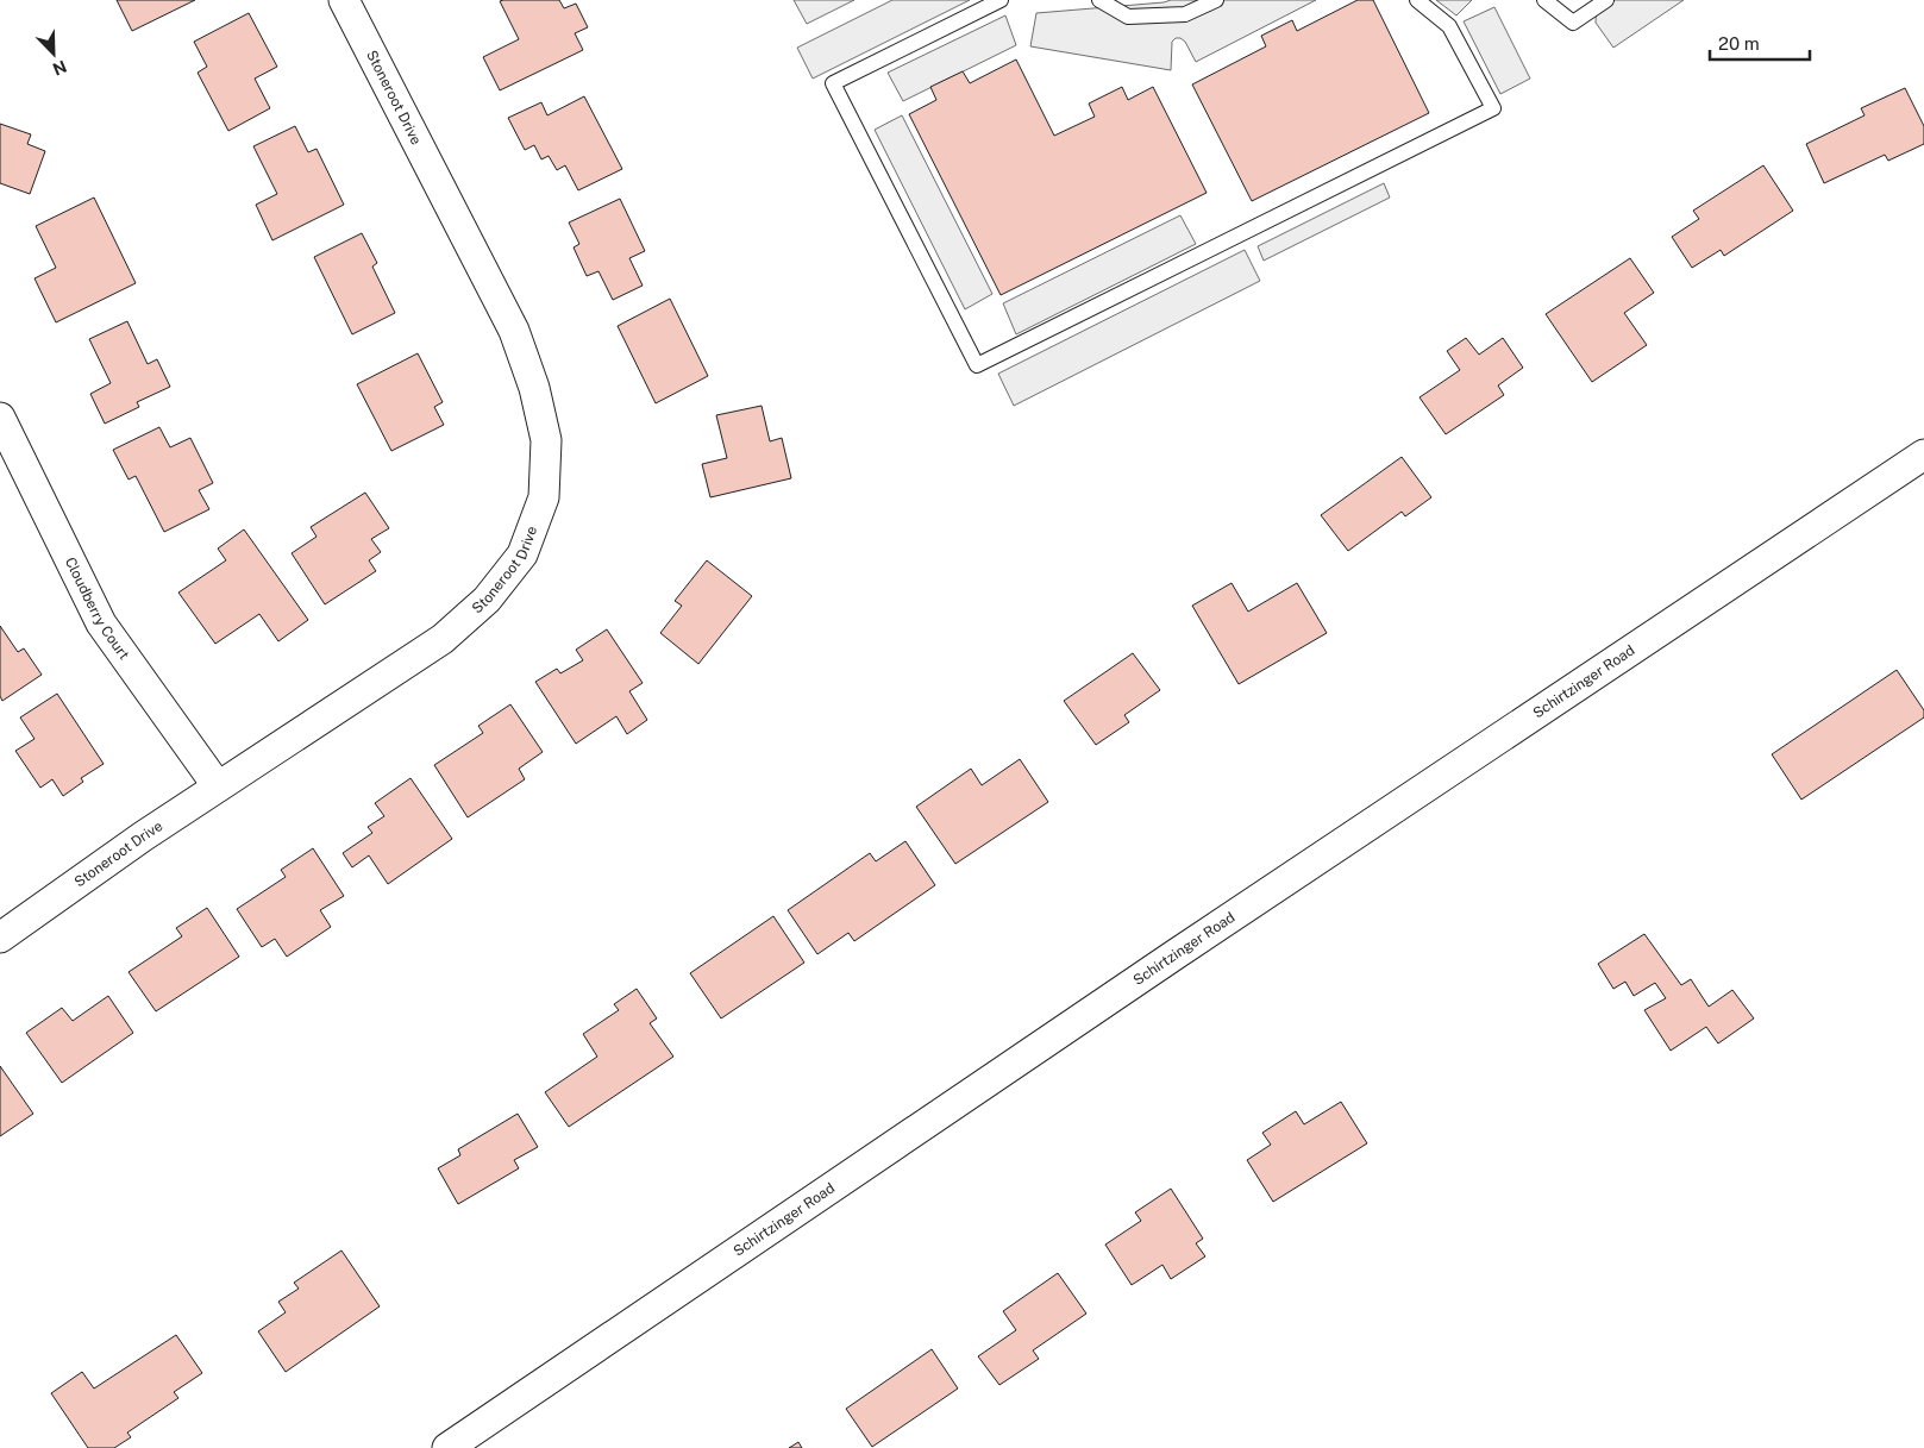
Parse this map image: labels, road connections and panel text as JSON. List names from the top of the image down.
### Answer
{
  "streets": {
    "street": ["Stoneroot Drive", "Cloudberry Court", "Schirtzinger Road"]
  },
  "crossings": [
    ["Stoneroot Drive", "Cloudberry Court"]
  ],
  "scale_bar": "20 m",
  "north": "bottom right"
}
